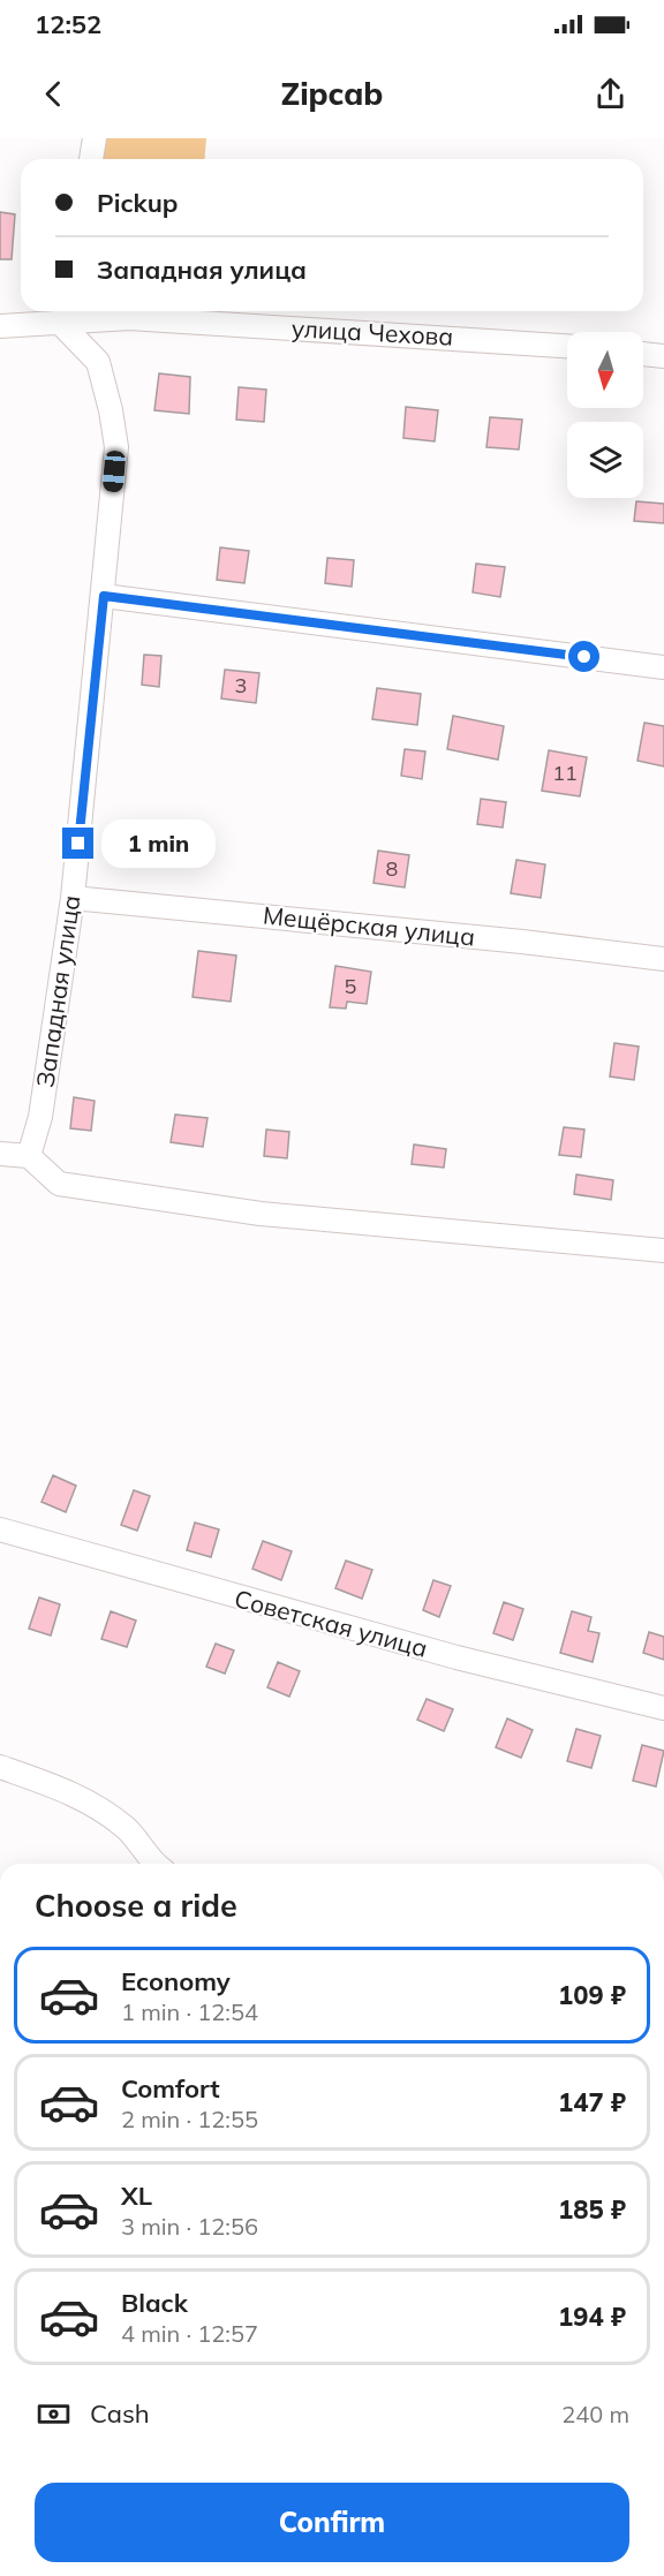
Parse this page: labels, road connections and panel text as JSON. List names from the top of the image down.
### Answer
{
  "streets": {
    "street": [
      "улица Чехова",
      "Мещёрская улица",
      "Западная улица",
      "Советская улица"
    ]
  },
  "crossings": [
    ["улица Чехова", "Западная улица"],
    ["Мещёрская улица", "Западная улица"]
  ],
  "house_numbers": [
    "3",
    "11",
    "8",
    "5"
  ],
  "north": "bottom",
  "page": {
    "status": "12:52",
    "header": "Zipcab",
    "banner": ["Pickup", "Западная улица"],
    "bubble": "1 min",
    "heading": "Choose a ride",
    "list": [
      {
        "name": "Economy",
        "note": "1 min · 12:54",
        "value": "109 ₽"
      },
      {
        "name": "Comfort",
        "note": "2 min · 12:55",
        "value": "147 ₽"
      },
      {
        "name": "XL",
        "note": "3 min · 12:56",
        "value": "185 ₽"
      },
      {
        "name": "Black",
        "note": "4 min · 12:57",
        "value": "194 ₽"
      }
    ],
    "pay": ["Cash", "240 m"],
    "buttons": "Confirm"
  }
}
